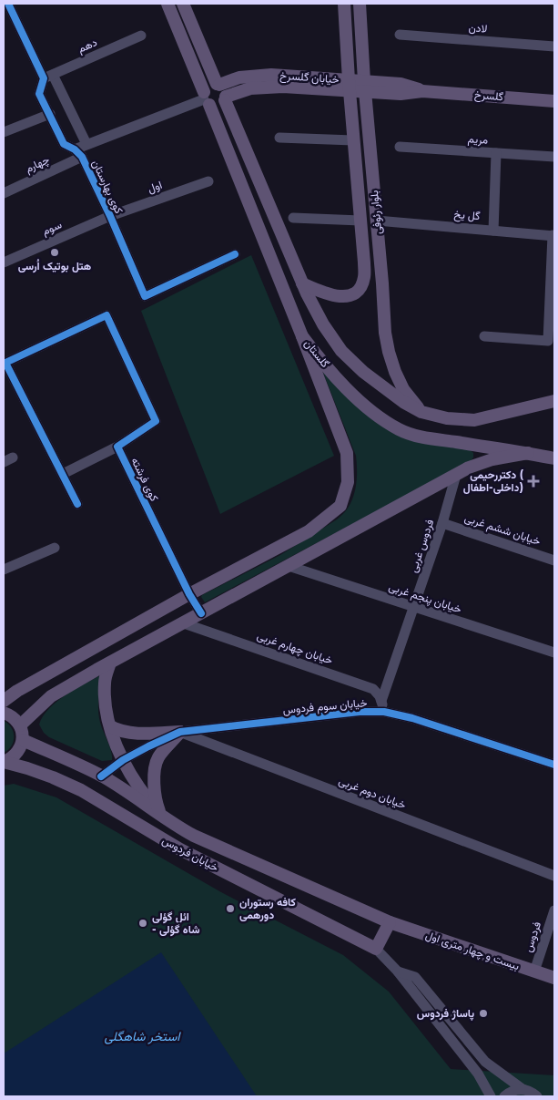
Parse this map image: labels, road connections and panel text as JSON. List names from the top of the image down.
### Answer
{
  "streets": {
    "main road": [
      "خیابان گلسرخ",
      "گلسرخ",
      "بلوار رئوفی",
      "گلستان",
      "خیابان فردوس",
      "بیست و چهار متری اول"
    ],
    "street": [
      "لادن",
      "دهم",
      "مریم",
      "چهارم",
      "کوی بهارستان",
      "اول",
      "گل یخ",
      "سوم",
      "کوی فرشته",
      "خیابان ششم غربی",
      "فردوس غربی",
      "خیابان پنجم غربی",
      "خیابان چهارم غربی",
      "خیابان سوم فردوس",
      "خیابان دوم غربی",
      "فردوس"
    ]
  },
  "crossings": [
    ["دهم", "کوی بهارستان"],
    ["خیابان گلسرخ", "گلسرخ"],
    ["خیابان گلسرخ", "بلوار رئوفی"],
    ["خیابان گلسرخ", "گلستان"],
    ["چهارم", "کوی بهارستان"],
    ["کوی بهارستان", "اول"],
    ["کوی بهارستان", "سوم"],
    ["اول", "سوم"],
    ["بلوار رئوفی", "گل یخ"],
    ["بلوار رئوفی", "گلستان"],
    ["خیابان ششم غربی", "فردوس غربی"],
    ["فردوس غربی", "خیابان پنجم غربی"],
    ["فردوس غربی", "خیابان چهارم غربی"],
    ["فردوس غربی", "خیابان سوم فردوس"],
    ["خیابان چهارم غربی", "خیابان سوم فردوس"],
    ["خیابان سوم فردوس", "خیابان دوم غربی"],
    ["خیابان سوم فردوس", "خیابان فردوس"],
    ["خیابان فردوس", "بیست و چهار متری اول"],
    ["فردوس", "بیست و چهار متری اول"]
  ],
  "water": ["استخر شاهگلی"],
  "places": {
    "other": [
      "هتل بوتیک اُرسی",
      "کافه رستوران دورهمی",
      "ائل گؤلی - شاه گؤلی",
      "پاساژ فردوس"
    ],
    "health": ["دکتررحیمی ( داخلی-اطفال)"]
  }
}
